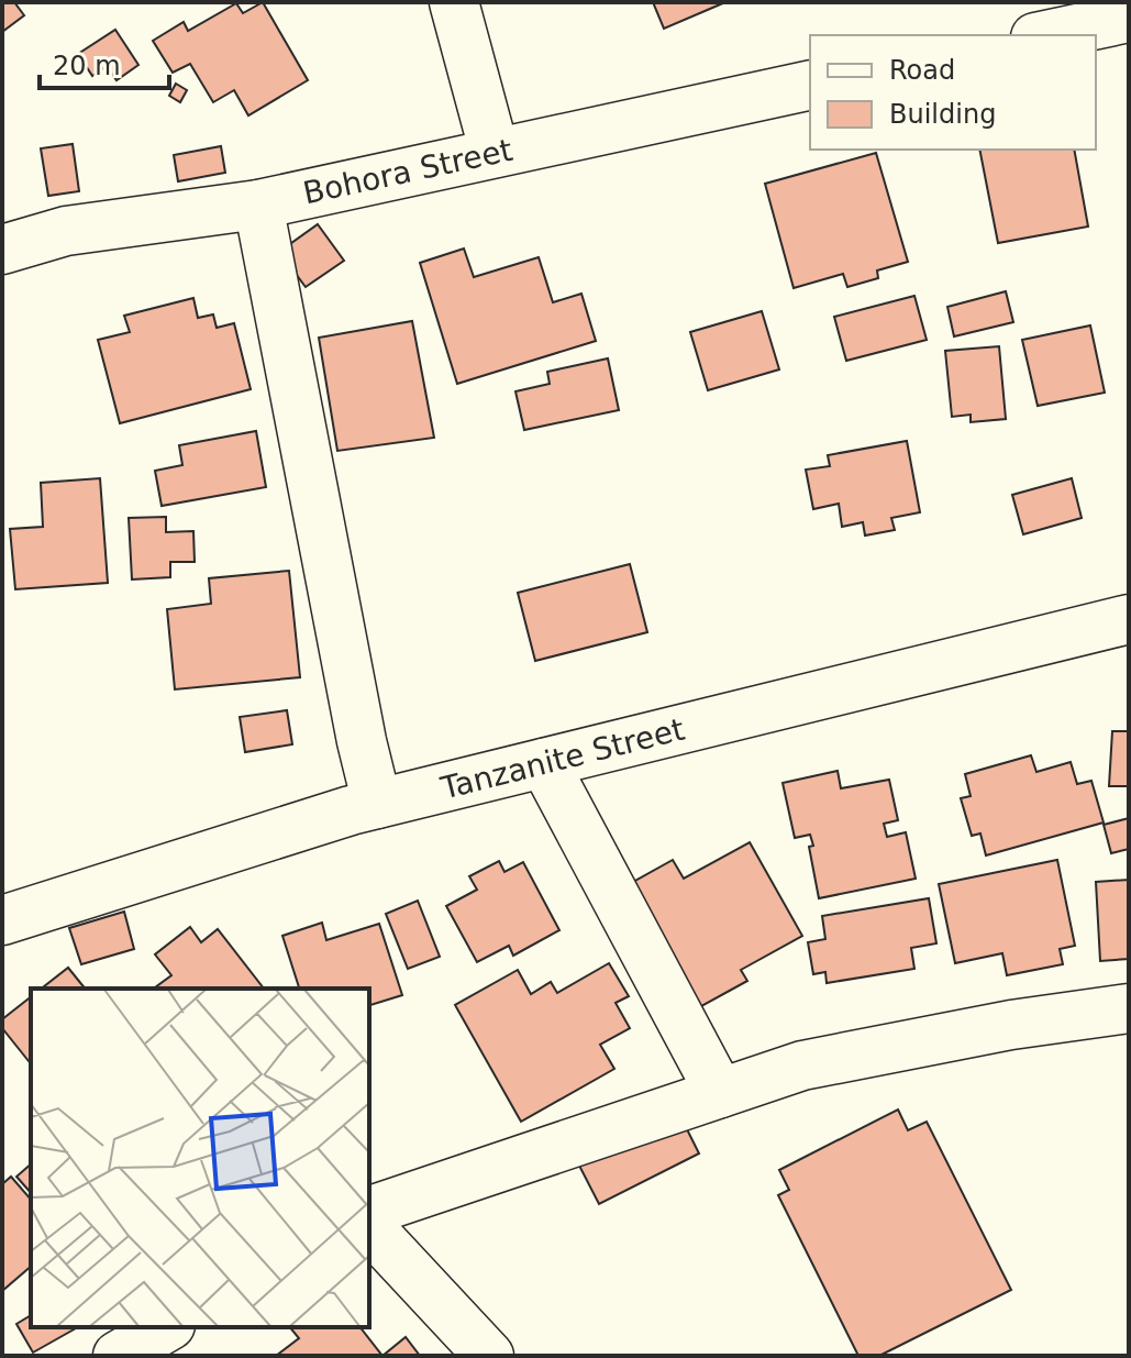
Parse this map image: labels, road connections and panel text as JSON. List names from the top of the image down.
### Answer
{
  "streets": {
    "street": ["Bohora Street", "Tanzanite Street"]
  },
  "legend": ["Road", "Building"],
  "scale_bar": "20 m"
}
